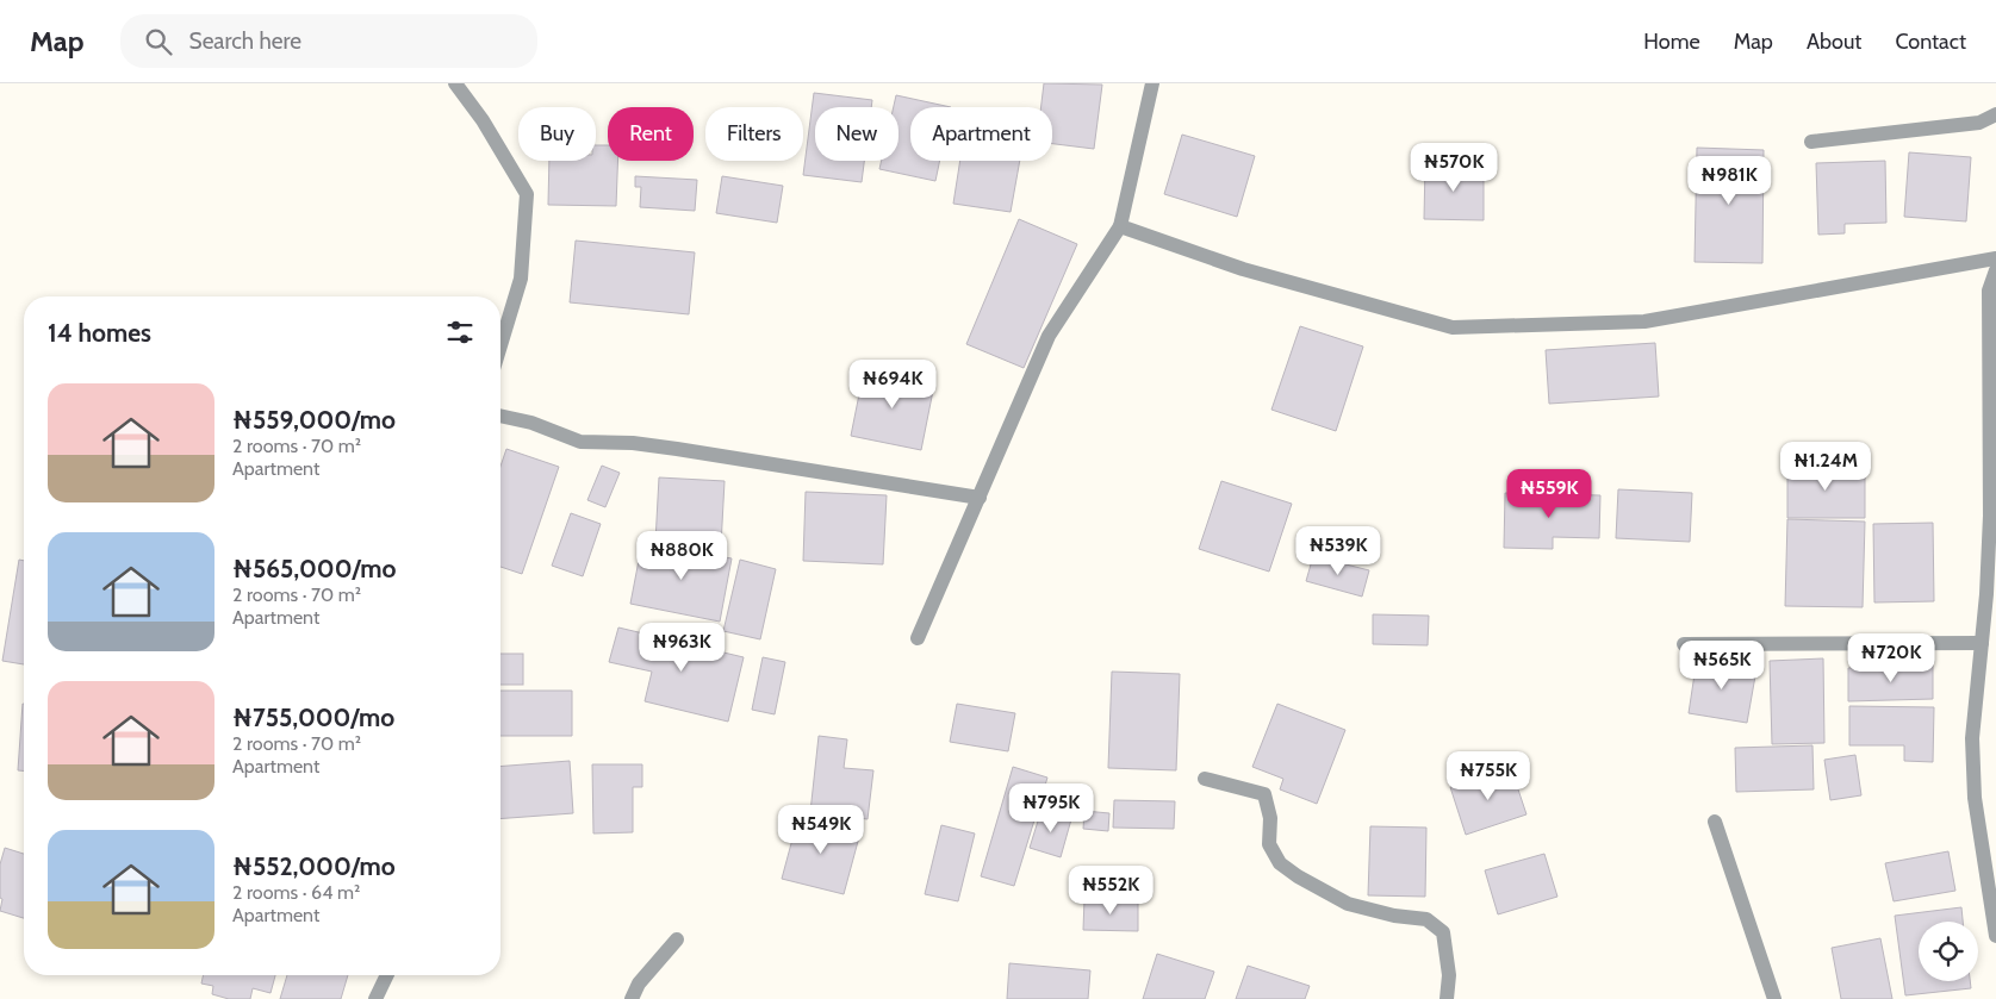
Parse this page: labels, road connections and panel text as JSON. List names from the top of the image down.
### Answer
{
  "page": {
    "header": "Map",
    "search": "Search here",
    "nav": [
      "Home",
      "Map",
      "About",
      "Contact"
    ],
    "chip": [
      "Buy",
      "Rent",
      "Filters",
      "New",
      "Apartment"
    ],
    "price": [
      "₦570K",
      "₦981K",
      "₦694K",
      "₦1.24M",
      "₦559K",
      "₦539K",
      "₦880K",
      "₦963K",
      "₦720K",
      "₦565K",
      "₦755K",
      "₦795K",
      "₦549K",
      "₦552K"
    ],
    "heading": "14 homes",
    "list": [
      {
        "name": "₦559,000/mo",
        "note": "2 rooms · 70 m² · Apartment"
      },
      {
        "name": "₦565,000/mo",
        "note": "2 rooms · 70 m² · Apartment"
      },
      {
        "name": "₦755,000/mo",
        "note": "2 rooms · 70 m² · Apartment"
      },
      {
        "name": "₦552,000/mo",
        "note": "2 rooms · 64 m² · Apartment"
      }
    ]
  }
}
